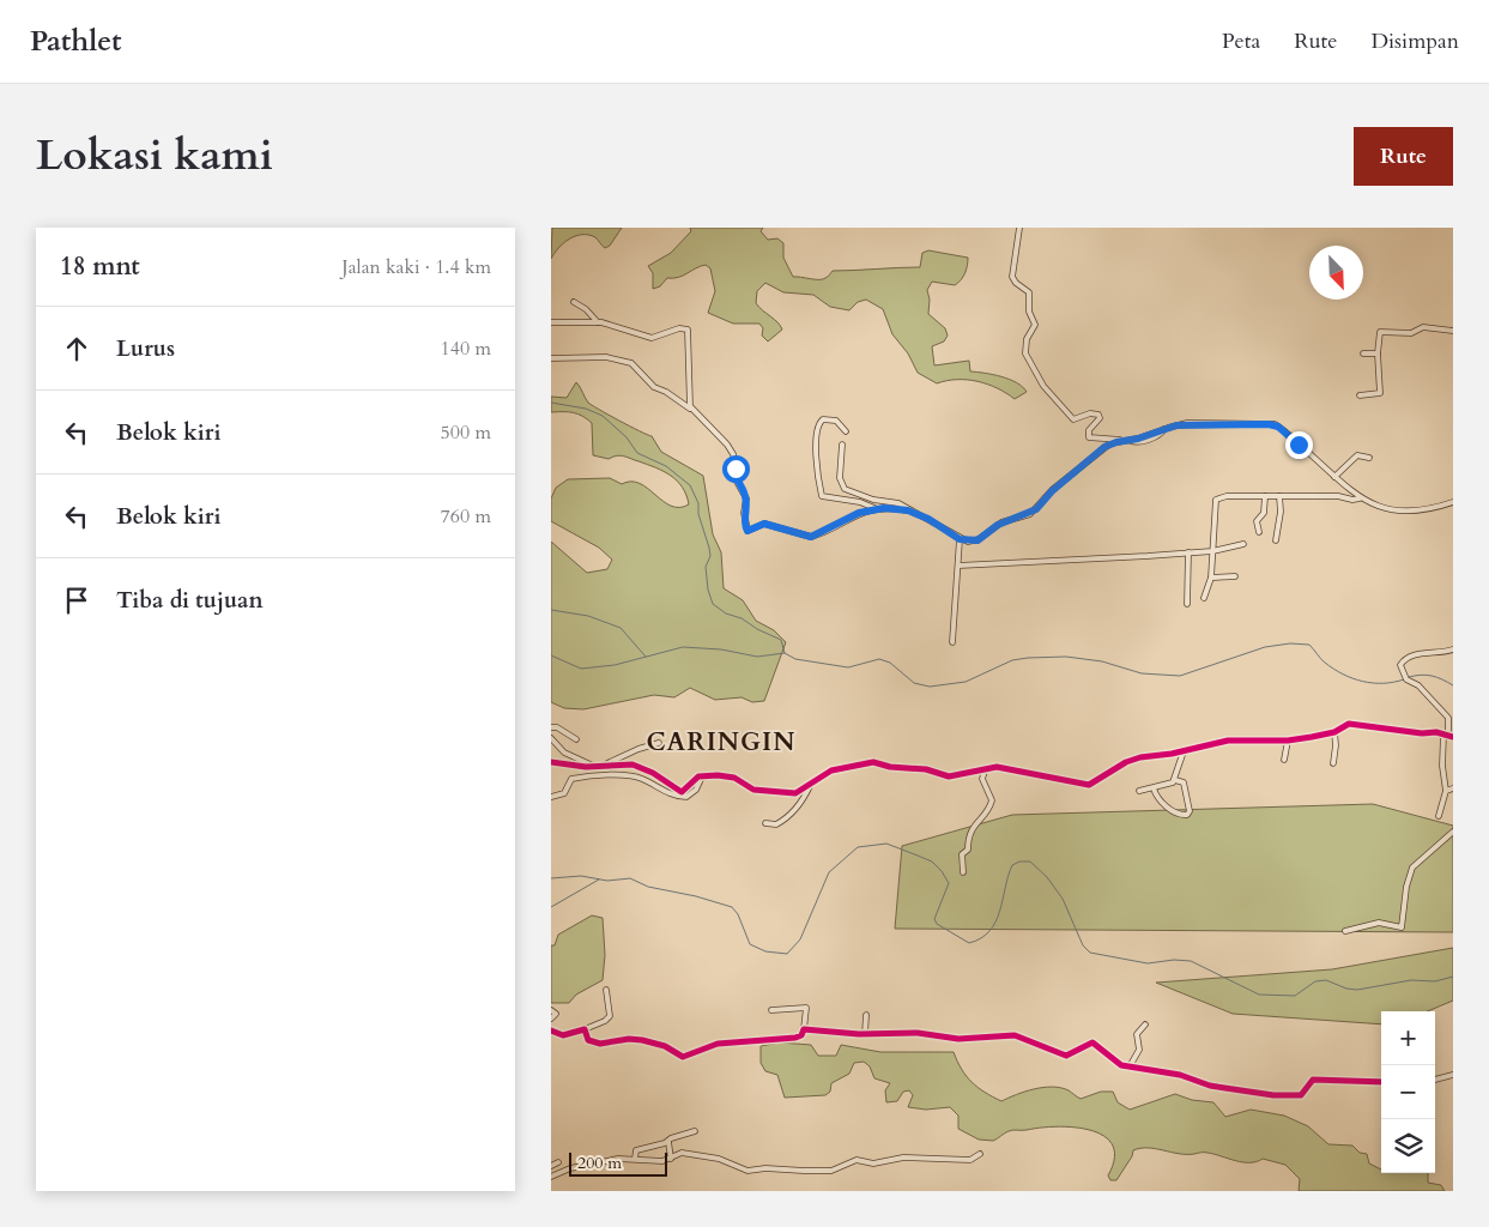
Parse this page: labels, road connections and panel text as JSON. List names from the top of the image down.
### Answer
{
  "districts": ["CARINGIN"],
  "scale_bar": "200 m",
  "north": "bottom right",
  "page": {
    "header": "Pathlet",
    "nav": ["Peta", "Rute", "Disimpan"],
    "title": "Lokasi kami",
    "buttons": "Rute",
    "heading": ["18 mnt", "Jalan kaki · 1.4 km"],
    "list": [
      ["Lurus", "140 m"],
      ["Belok kiri", "500 m"],
      ["Belok kiri", "760 m"],
      "Tiba di tujuan"
    ],
    "map_buttons": ["+", "−"],
    "scale": "200 m"
  }
}
